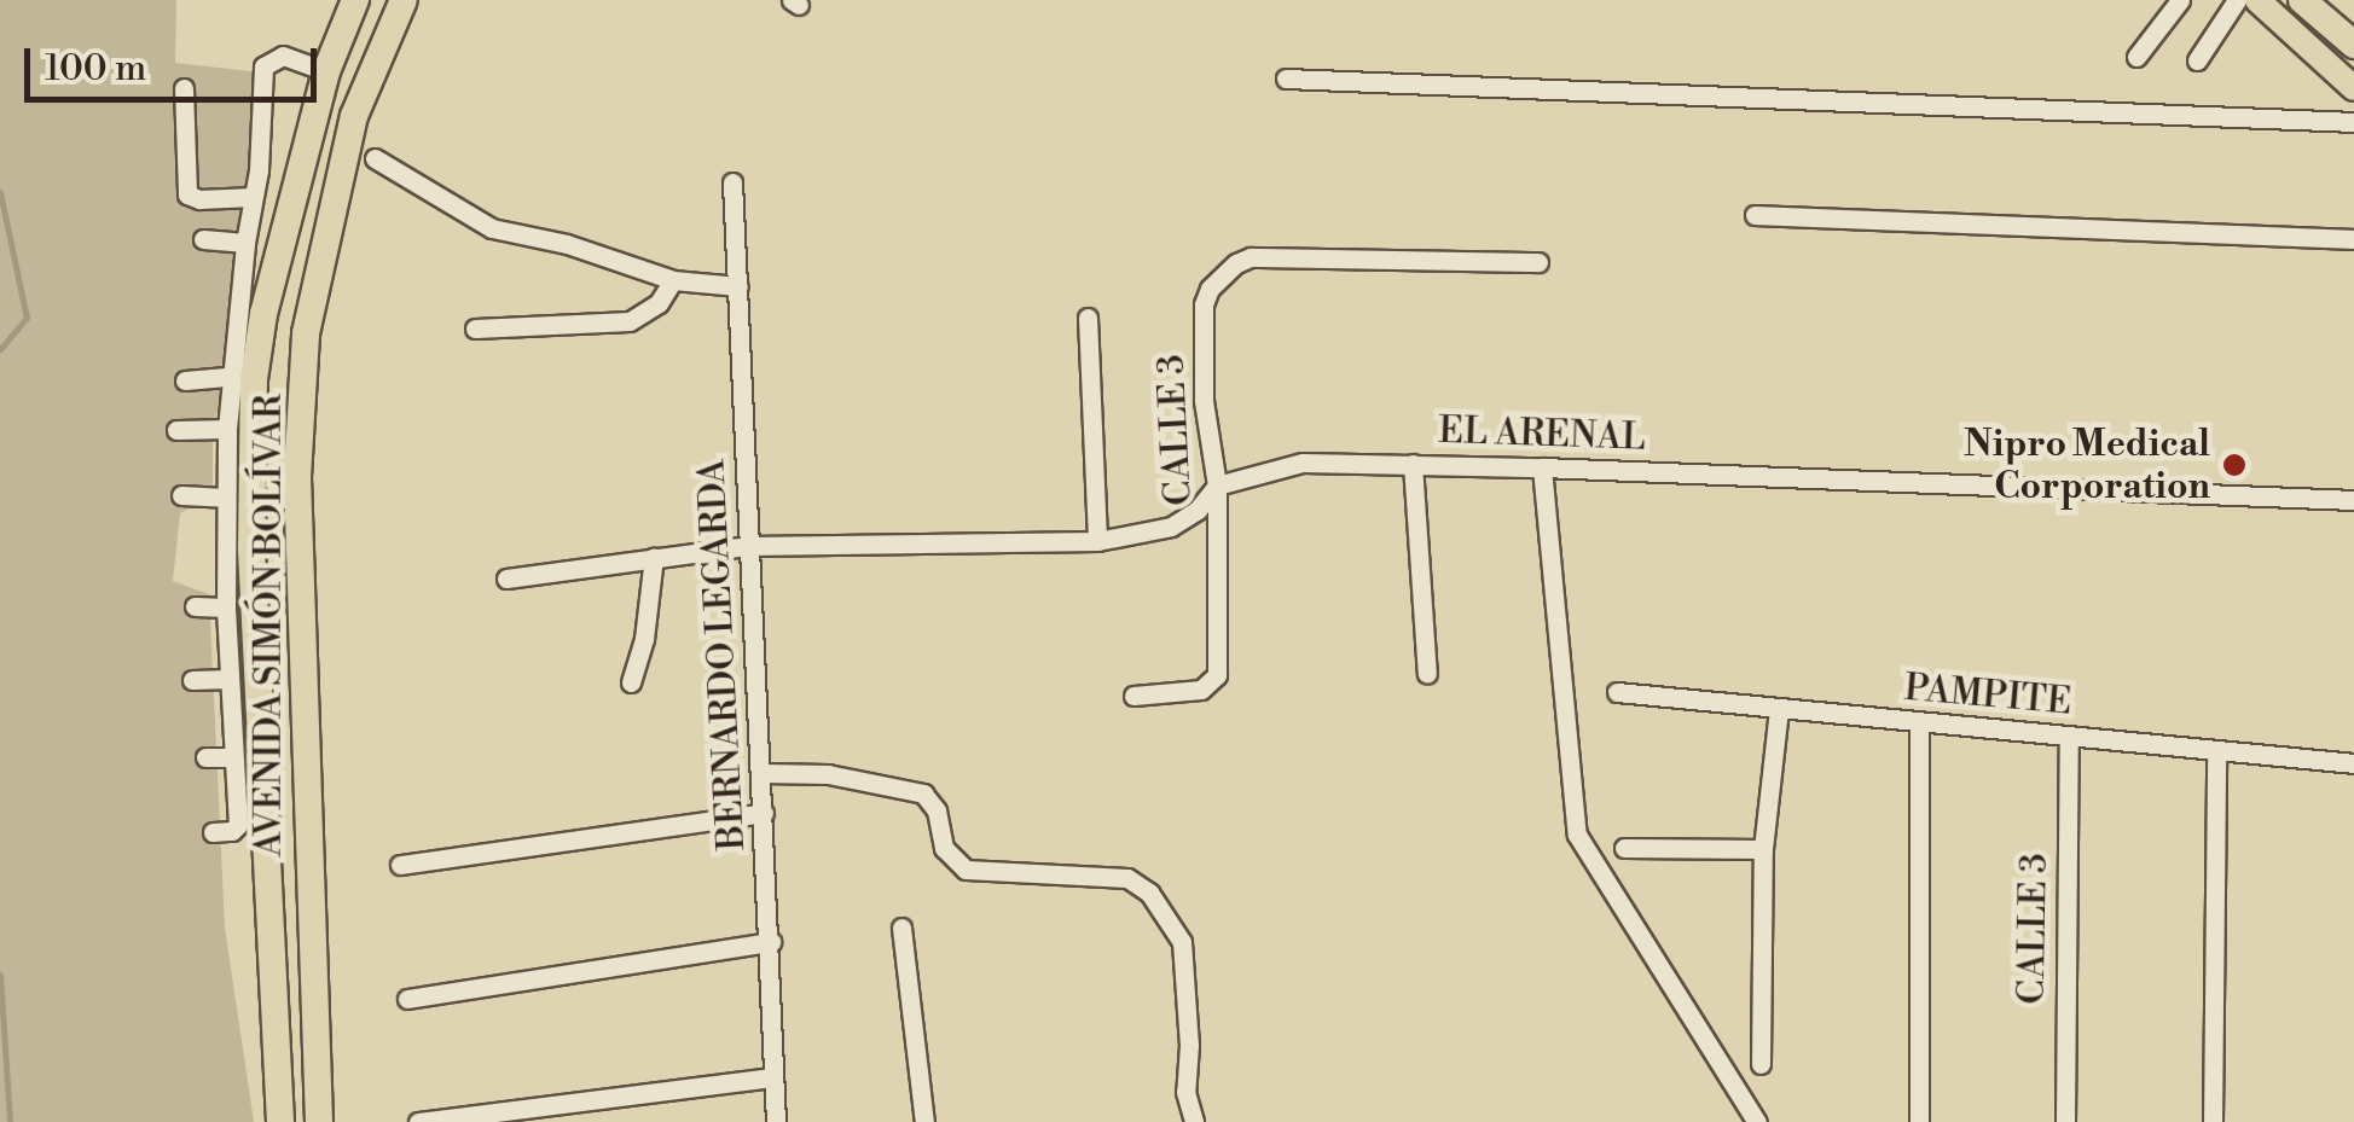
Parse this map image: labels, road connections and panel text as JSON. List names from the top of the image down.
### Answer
{
  "streets": {
    "highway": ["AVENIDA SIMÓN BOLÍVAR"],
    "street": [
      "CALLE 3",
      "EL ARENAL",
      "BERNARDO LEGARDA",
      "PAMPITE"
    ]
  },
  "crossings": [
    ["CALLE 3", "EL ARENAL"],
    ["CALLE 3", "PAMPITE"],
    ["EL ARENAL", "BERNARDO LEGARDA"]
  ],
  "places": ["Nipro Medical Corporation"],
  "scale_bar": "100 m"
}
